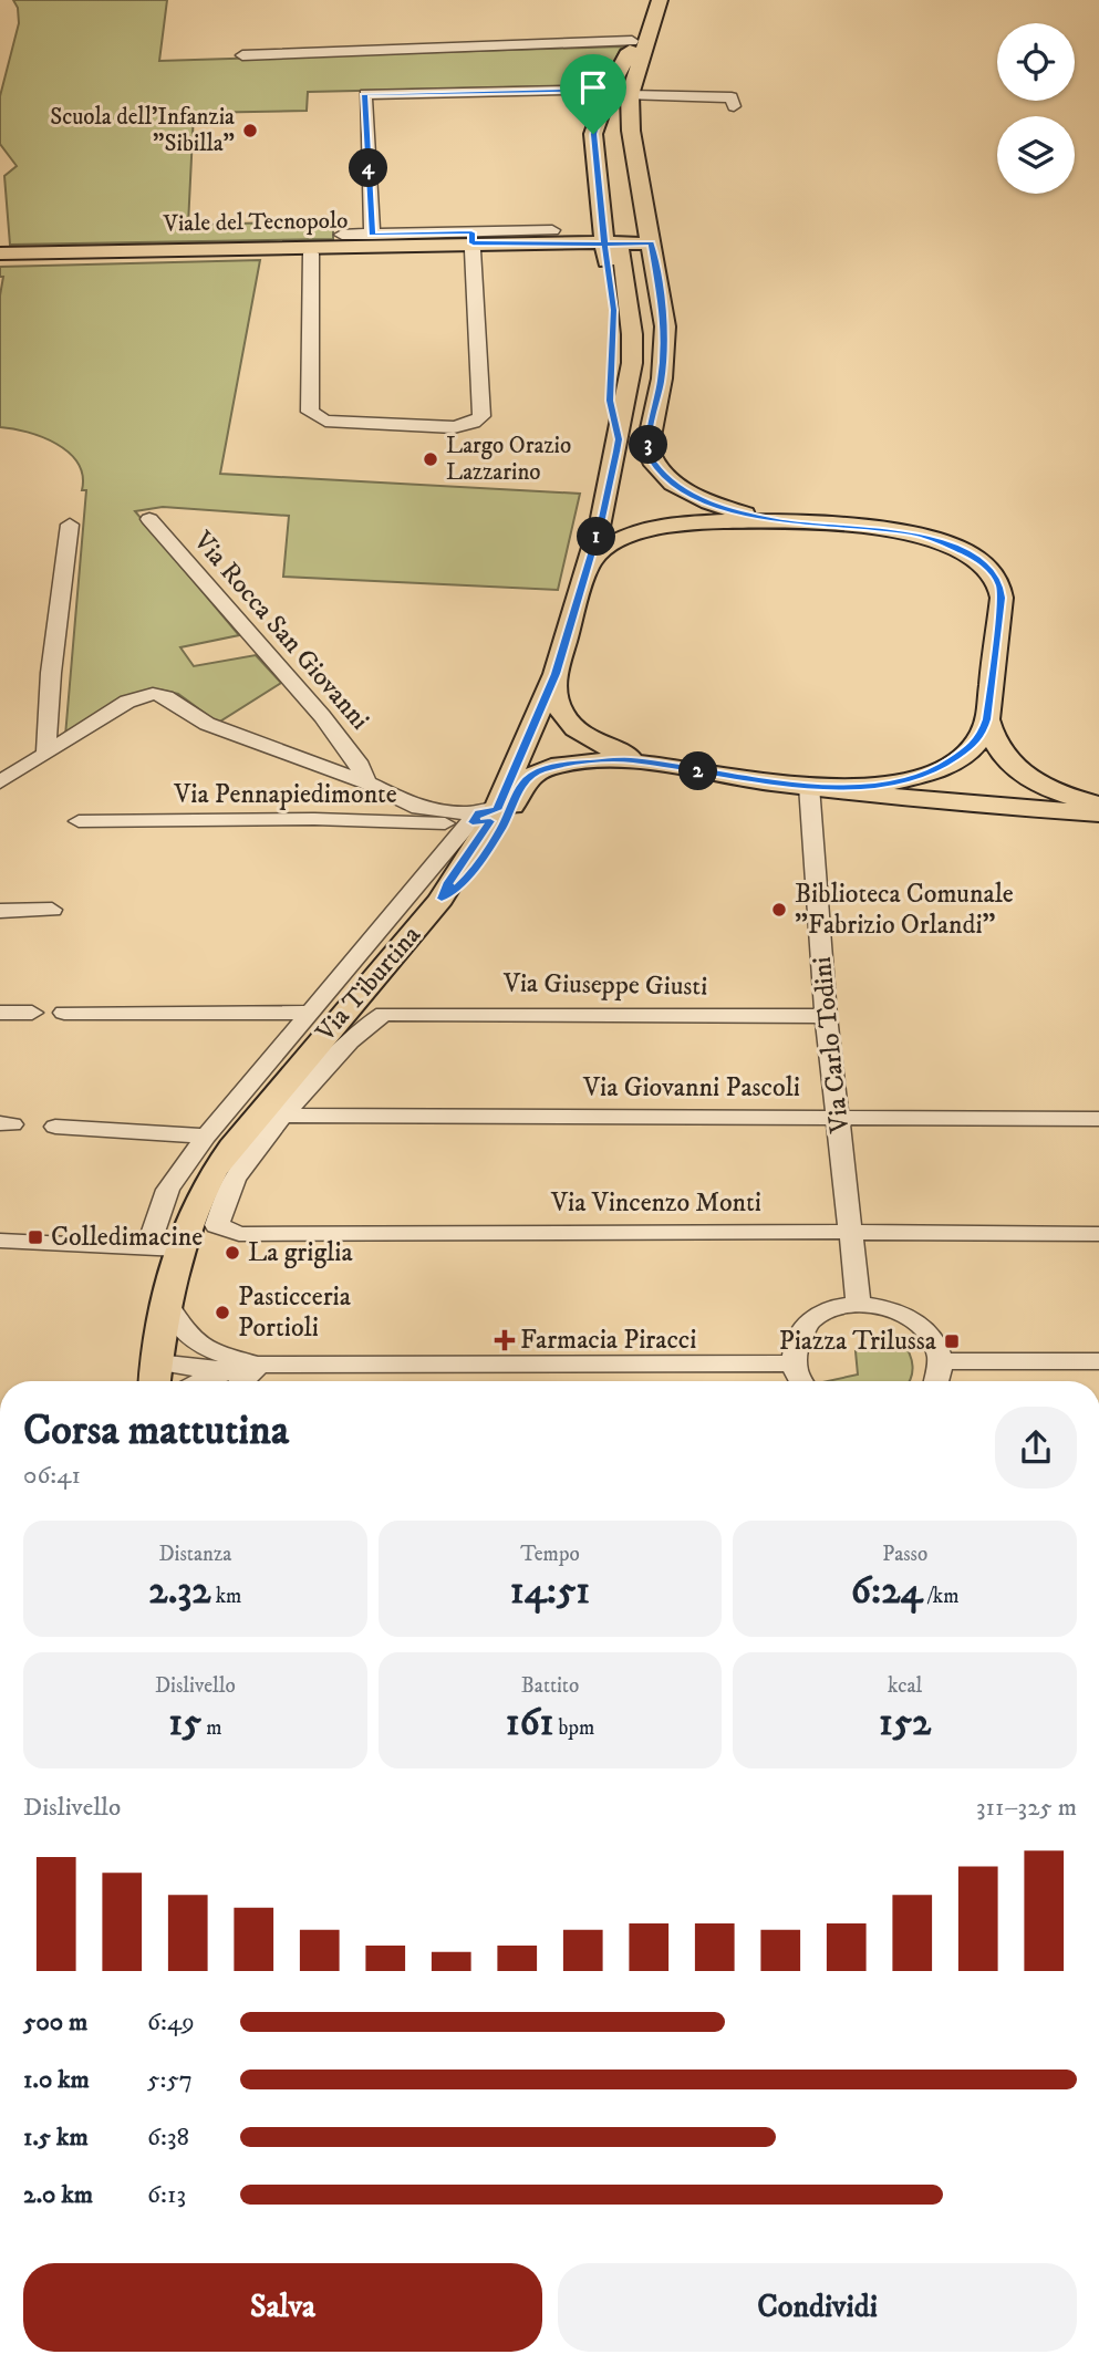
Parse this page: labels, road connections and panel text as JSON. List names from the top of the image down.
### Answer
{
  "streets": {
    "main road": ["Viale del Tecnopolo", "Via Tiburtina"],
    "street": [
      "Via Rocca San Giovanni",
      "Via Pennapiedimonte",
      "Via Giuseppe Giusti",
      "Via Carlo Todini",
      "Via Giovanni Pascoli",
      "Via Vincenzo Monti"
    ]
  },
  "crossings": [
    ["Viale del Tecnopolo", "Via Tiburtina"],
    ["Via Pennapiedimonte", "Via Tiburtina"],
    ["Via Giuseppe Giusti", "Via Carlo Todini"],
    ["Via Giuseppe Giusti", "Via Giovanni Pascoli"],
    ["Via Giuseppe Giusti", "Via Vincenzo Monti"],
    ["Via Carlo Todini", "Via Giovanni Pascoli"],
    ["Via Carlo Todini", "Via Vincenzo Monti"],
    ["Via Giovanni Pascoli", "Via Vincenzo Monti"]
  ],
  "places": {
    "other": [
      "Scuola dell'Infanzia \"Sibilla\"",
      "Largo Orazio Lazzarino",
      "Biblioteca Comunale \"Fabrizio Orlandi\"",
      "La griglia",
      "Pasticceria Portioli"
    ],
    "transit": ["Colledimacine", "Piazza Trilussa"],
    "health": ["Farmacia Piracci"]
  },
  "page": {
    "pins": [
      "4",
      "3",
      "1",
      "2"
    ],
    "heading": ["Corsa mattutina", "06:41"],
    "stats": [
      ["Distanza", "2.32 km"],
      ["Tempo", "14:51"],
      ["Passo", "6:24 /km"],
      ["Dislivello", "15 m"],
      ["Battito", "161 bpm"],
      ["kcal", "152"]
    ],
    "chart": ["Dislivello", "311–325 m"],
    "list": [
      {
        "name": "500 m",
        "note": "6:49"
      },
      {
        "name": "1.0 km",
        "note": "5:57"
      },
      {
        "name": "1.5 km",
        "note": "6:38"
      },
      {
        "name": "2.0 km",
        "note": "6:13"
      }
    ],
    "buttons": ["Salva", "Condividi"]
  }
}
